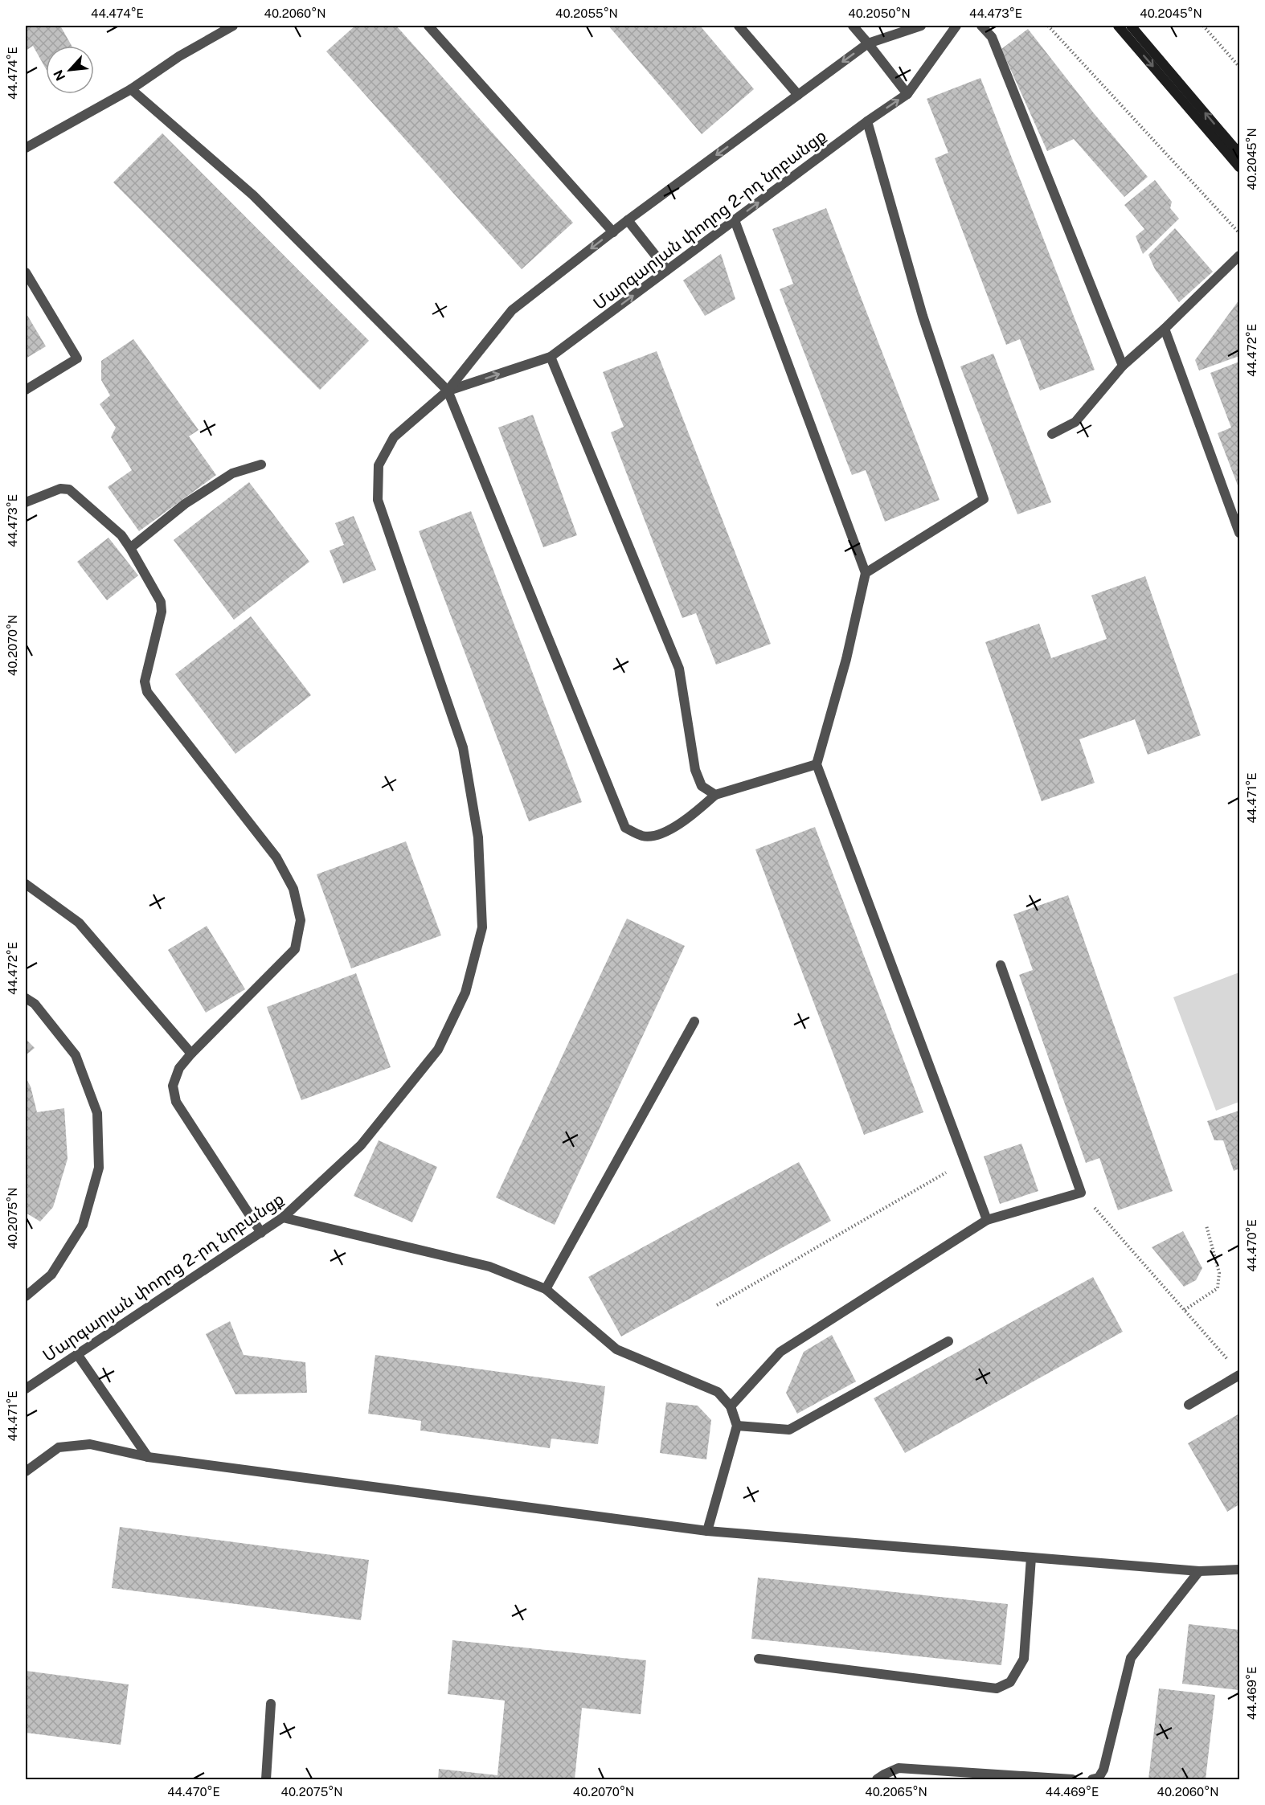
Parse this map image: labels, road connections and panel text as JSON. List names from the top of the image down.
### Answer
{
  "streets": {
    "street": ["Մարգարյան փողոց 2-րդ նրբանցք"]
  },
  "north": "bottom left",
  "coordinates": [
    "44.474°E",
    "40.2060°N",
    "40.2055°N",
    "40.2050°N",
    "44.473°E",
    "40.2045°N",
    "44.472°E",
    "40.2070°N",
    "44.471°E",
    "40.2075°N",
    "44.470°E",
    "44.469°E",
    "40.2065°N"
  ]
}
